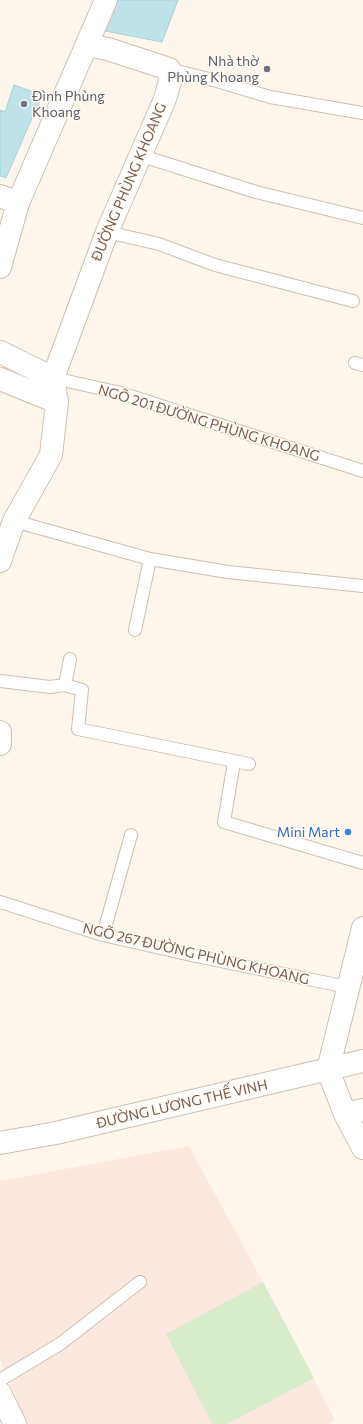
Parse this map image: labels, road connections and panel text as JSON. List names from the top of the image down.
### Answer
{
  "streets": {
    "street": ["ĐƯỜNG PHÙNG KHOANG", "ĐƯỜNG LƯƠNG THẾ VINH"],
    "lane": ["NGÕ 201 ĐƯỜNG PHÙNG KHOANG", "NGÕ 267 ĐƯỜNG PHÙNG KHOANG"]
  },
  "crossings": [
    ["ĐƯỜNG PHÙNG KHOANG", "NGÕ 201 ĐƯỜNG PHÙNG KHOANG"]
  ],
  "places": ["Nhà thờ Phùng Khoang", "Đình Phùng Khoang", "Mini Mart"]
}
